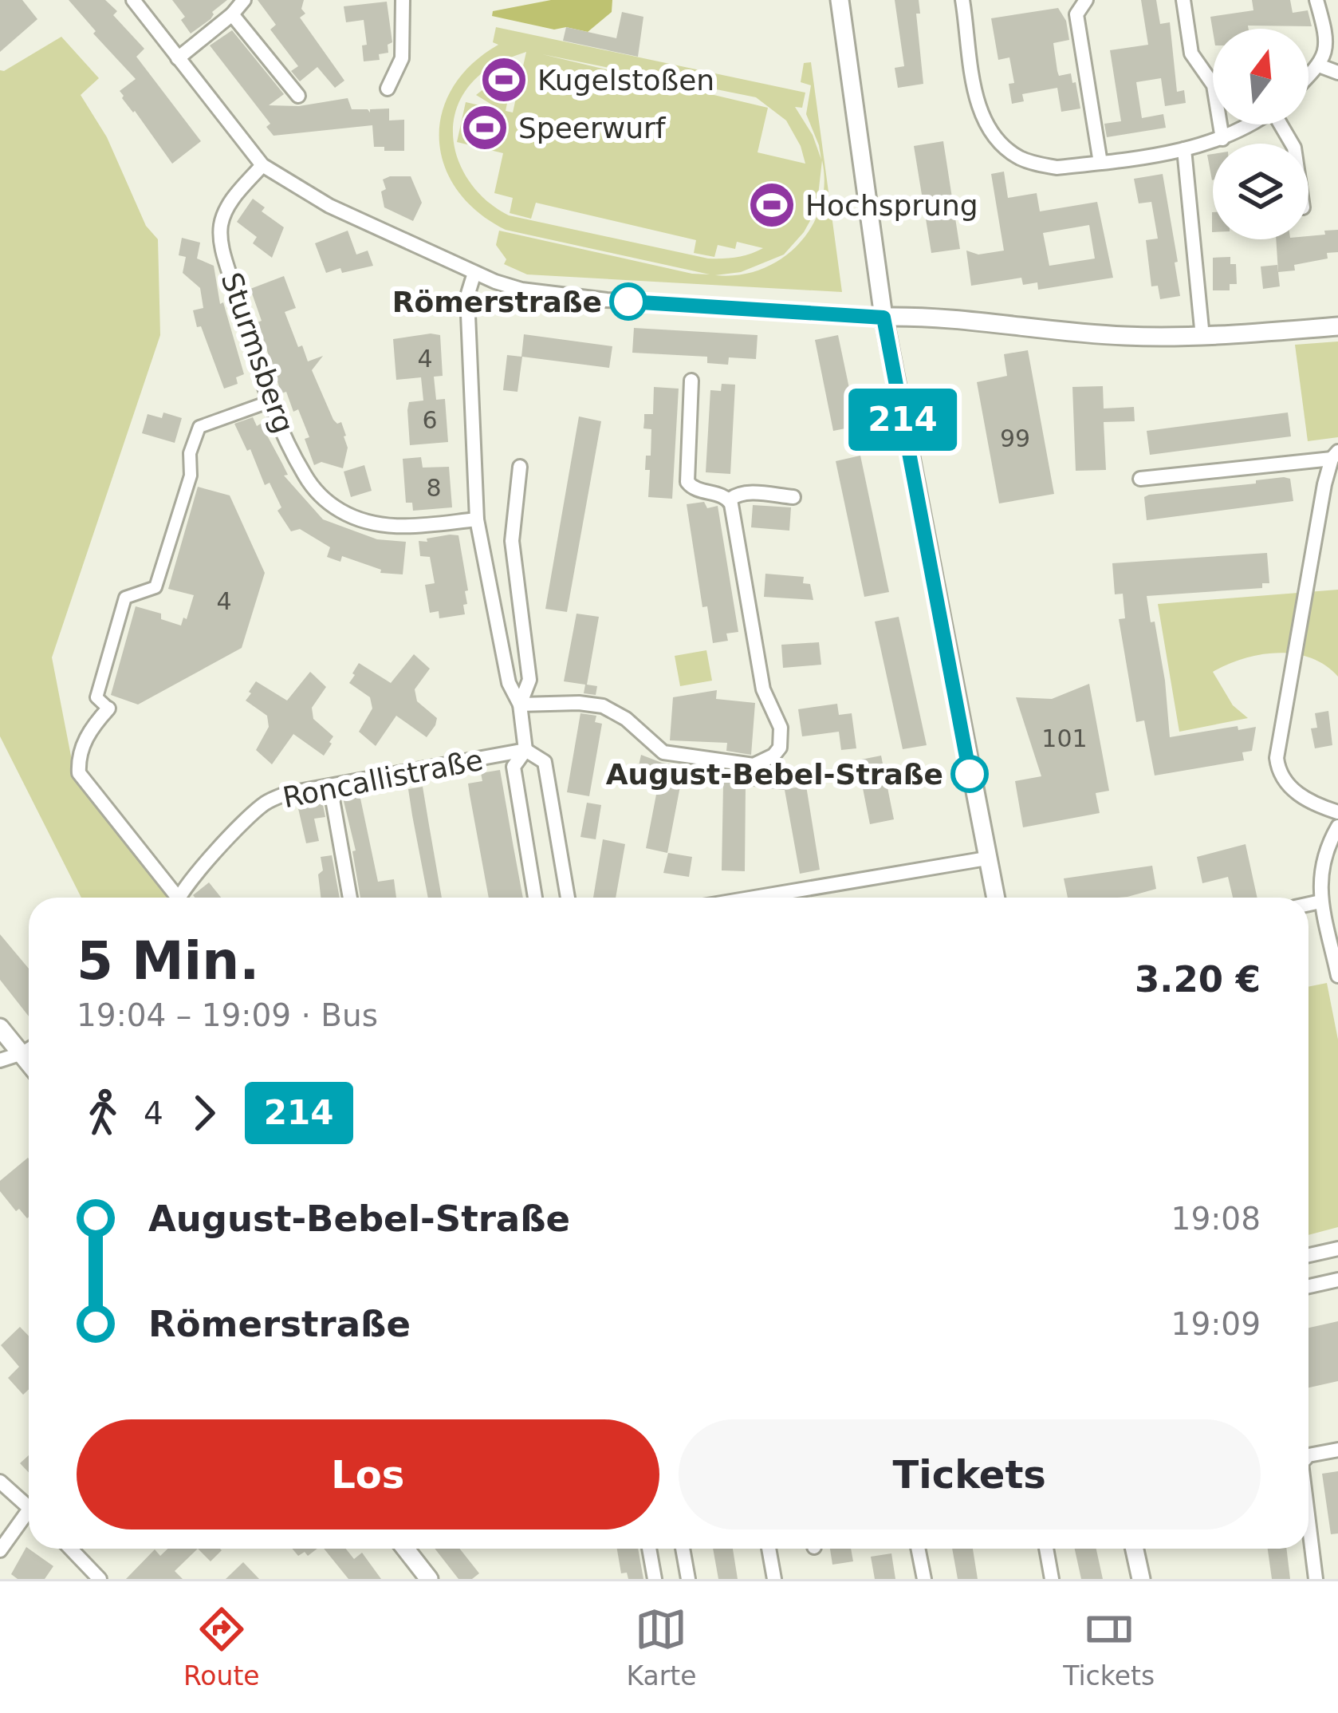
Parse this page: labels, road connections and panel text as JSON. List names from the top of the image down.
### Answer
{
  "streets": {
    "street": ["Sturmsberg", "Roncallistraße"]
  },
  "places": {
    "sports": ["Kugelstoßen", "Speerwurf", "Hochsprung"],
    "other": ["Römerstraße", "August-Bebel-Straße"]
  },
  "lines": ["bus line 214"],
  "house_numbers": [
    "4",
    "6",
    "99",
    "8",
    "4",
    "101"
  ],
  "north": "top",
  "page": {
    "on_map": "214",
    "heading": ["5 Min.", "19:04 – 19:09 · Bus", "3.20 €"],
    "legs": ["4", "214"],
    "list": [
      {
        "name": "August-Bebel-Straße",
        "value": "19:08"
      },
      {
        "name": "Römerstraße",
        "value": "19:09"
      }
    ],
    "buttons": ["Los", "Tickets"],
    "tabs": ["Route", "Karte", "Tickets"]
  }
}
